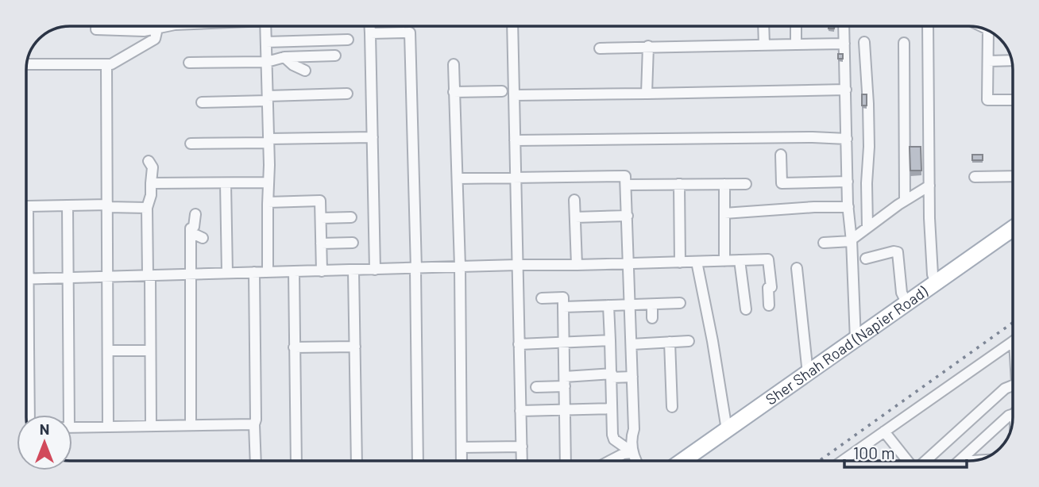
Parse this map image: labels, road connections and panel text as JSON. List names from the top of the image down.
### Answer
{
  "streets": {
    "main road": ["Sher Shah Road (Napier Road)"]
  },
  "scale_bar": "100 m",
  "north": "top"
}
